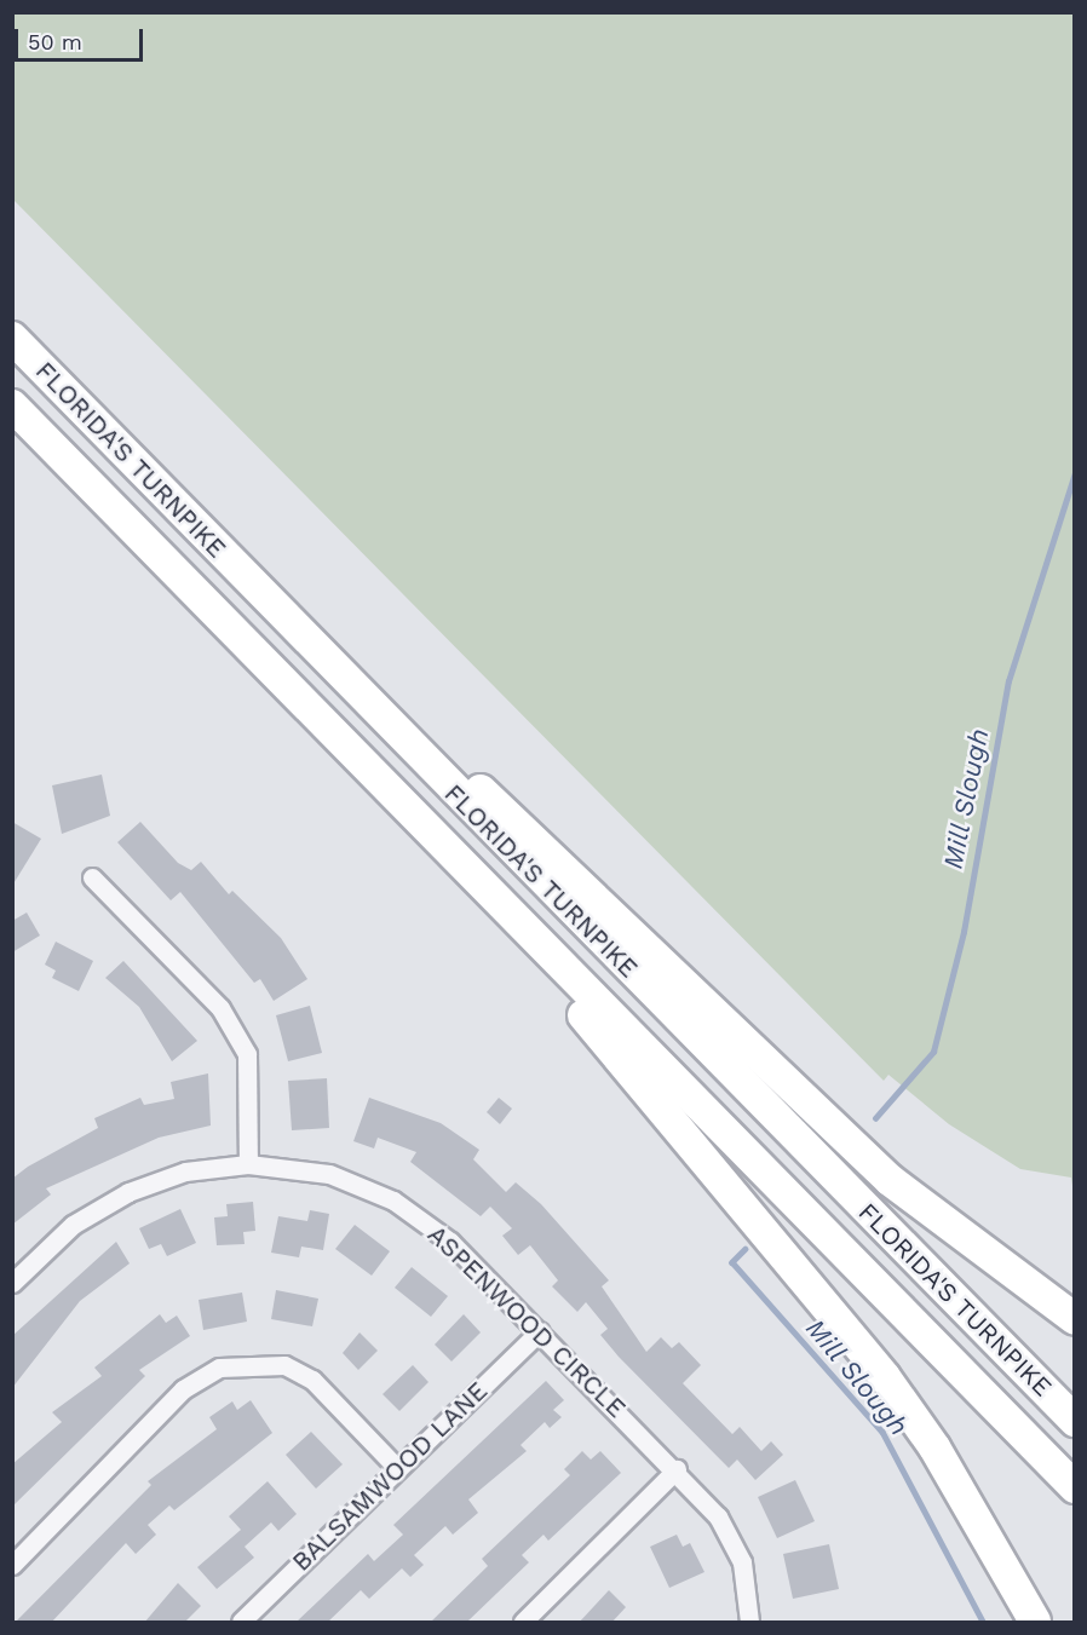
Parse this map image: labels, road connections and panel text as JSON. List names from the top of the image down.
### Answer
{
  "streets": {
    "highway": ["FLORIDA'S TURNPIKE"],
    "street": ["ASPENWOOD CIRCLE", "BALSAMWOOD LANE"]
  },
  "crossings": [
    ["ASPENWOOD CIRCLE", "BALSAMWOOD LANE"]
  ],
  "water": ["Mill Slough"],
  "scale_bar": "50 m"
}
